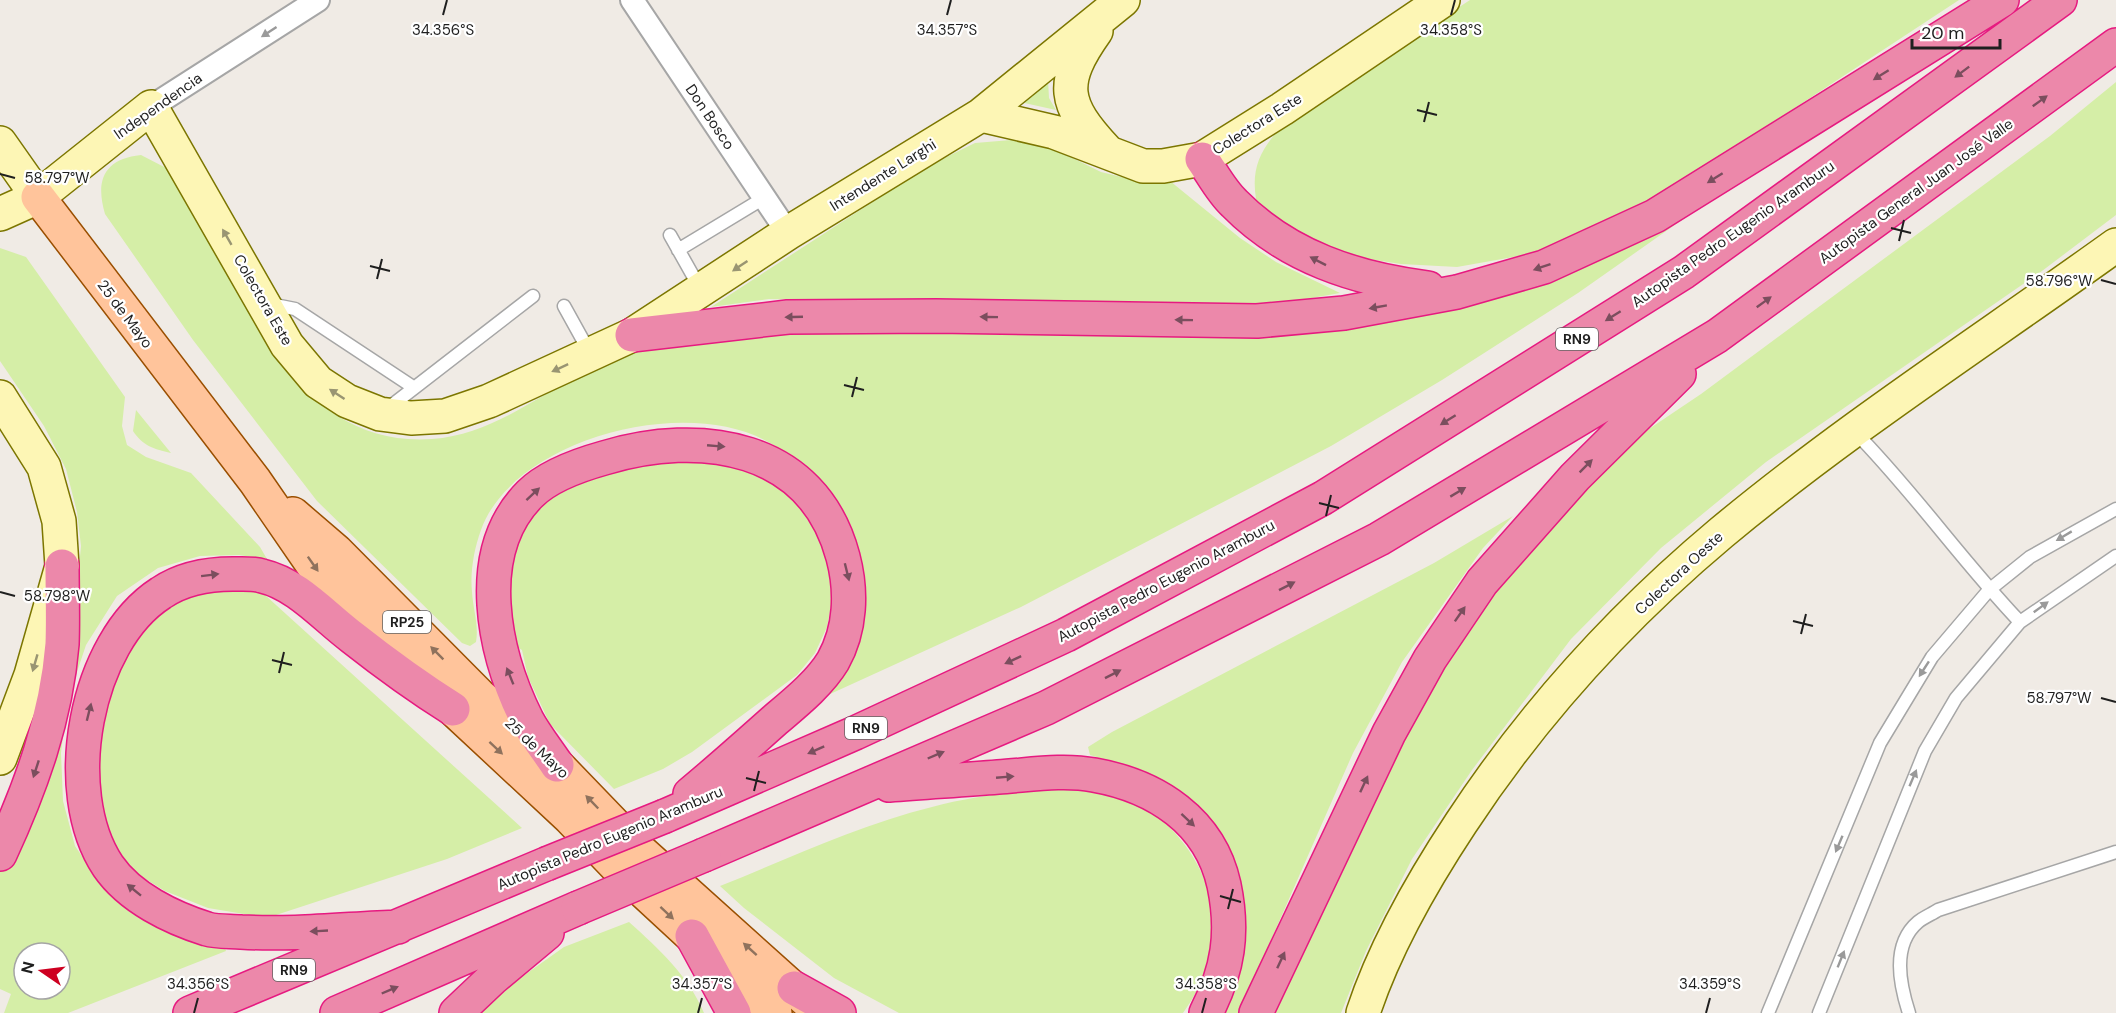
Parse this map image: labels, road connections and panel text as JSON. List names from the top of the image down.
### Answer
{
  "streets": {
    "highway": ["Autopista General Juan José Valle", "Autopista Pedro Eugenio Aramburu", "RN9"],
    "main road": [
      "Independencia",
      "Colectora Este",
      "Intendente Larghi",
      "25 de Mayo",
      "Colectora Oeste",
      "RP25"
    ],
    "street": ["Don Bosco"]
  },
  "crossings": [
    ["Independencia", "Colectora Este"],
    ["Independencia", "25 de Mayo"],
    ["Don Bosco", "Intendente Larghi"],
    ["Colectora Este", "Intendente Larghi"]
  ],
  "one_way": ["Independencia", "Colectora Este"],
  "scale_bar": "20 m",
  "north": "left",
  "coordinates": [
    "34.356°S",
    "34.357°S",
    "34.358°S",
    "58.797°W",
    "58.796°W",
    "58.798°W",
    "34.359°S"
  ]
}
